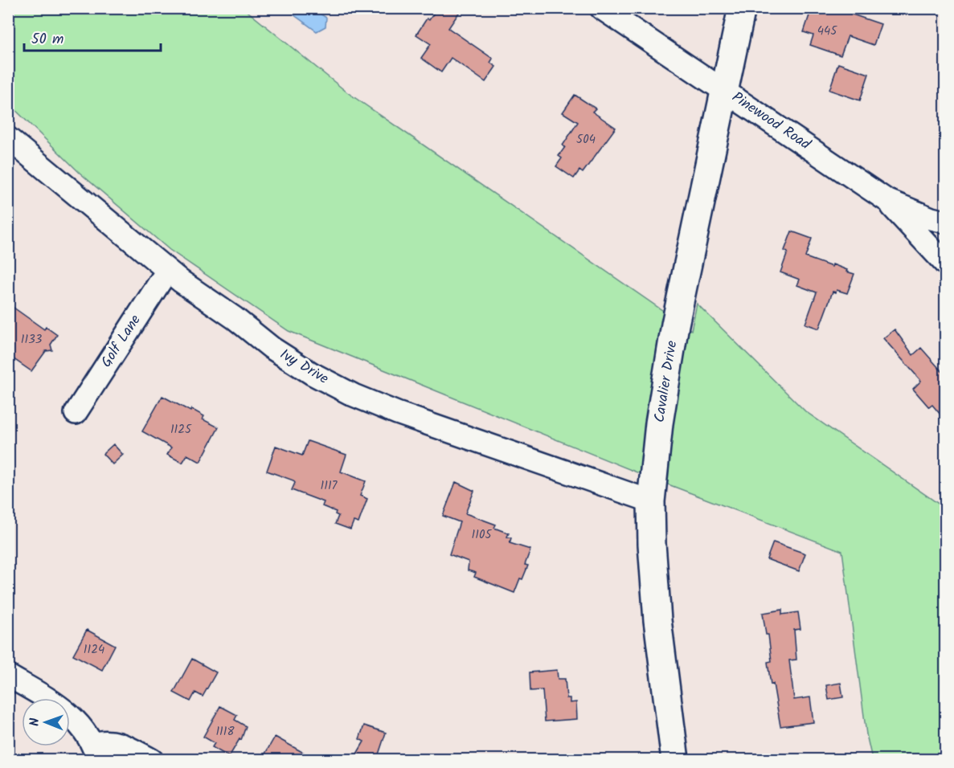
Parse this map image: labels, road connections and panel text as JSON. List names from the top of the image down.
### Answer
{
  "streets": {
    "street": [
      "Pinewood Road",
      "Golf Lane",
      "Ivy Drive",
      "Cavalier Drive"
    ]
  },
  "crossings": [
    ["Pinewood Road", "Cavalier Drive"],
    ["Golf Lane", "Ivy Drive"],
    ["Ivy Drive", "Cavalier Drive"]
  ],
  "house_numbers": [
    "445",
    "504",
    "1133",
    "1125",
    "1117",
    "1105",
    "1124",
    "1118"
  ],
  "scale_bar": "50 m",
  "north": "left"
}
